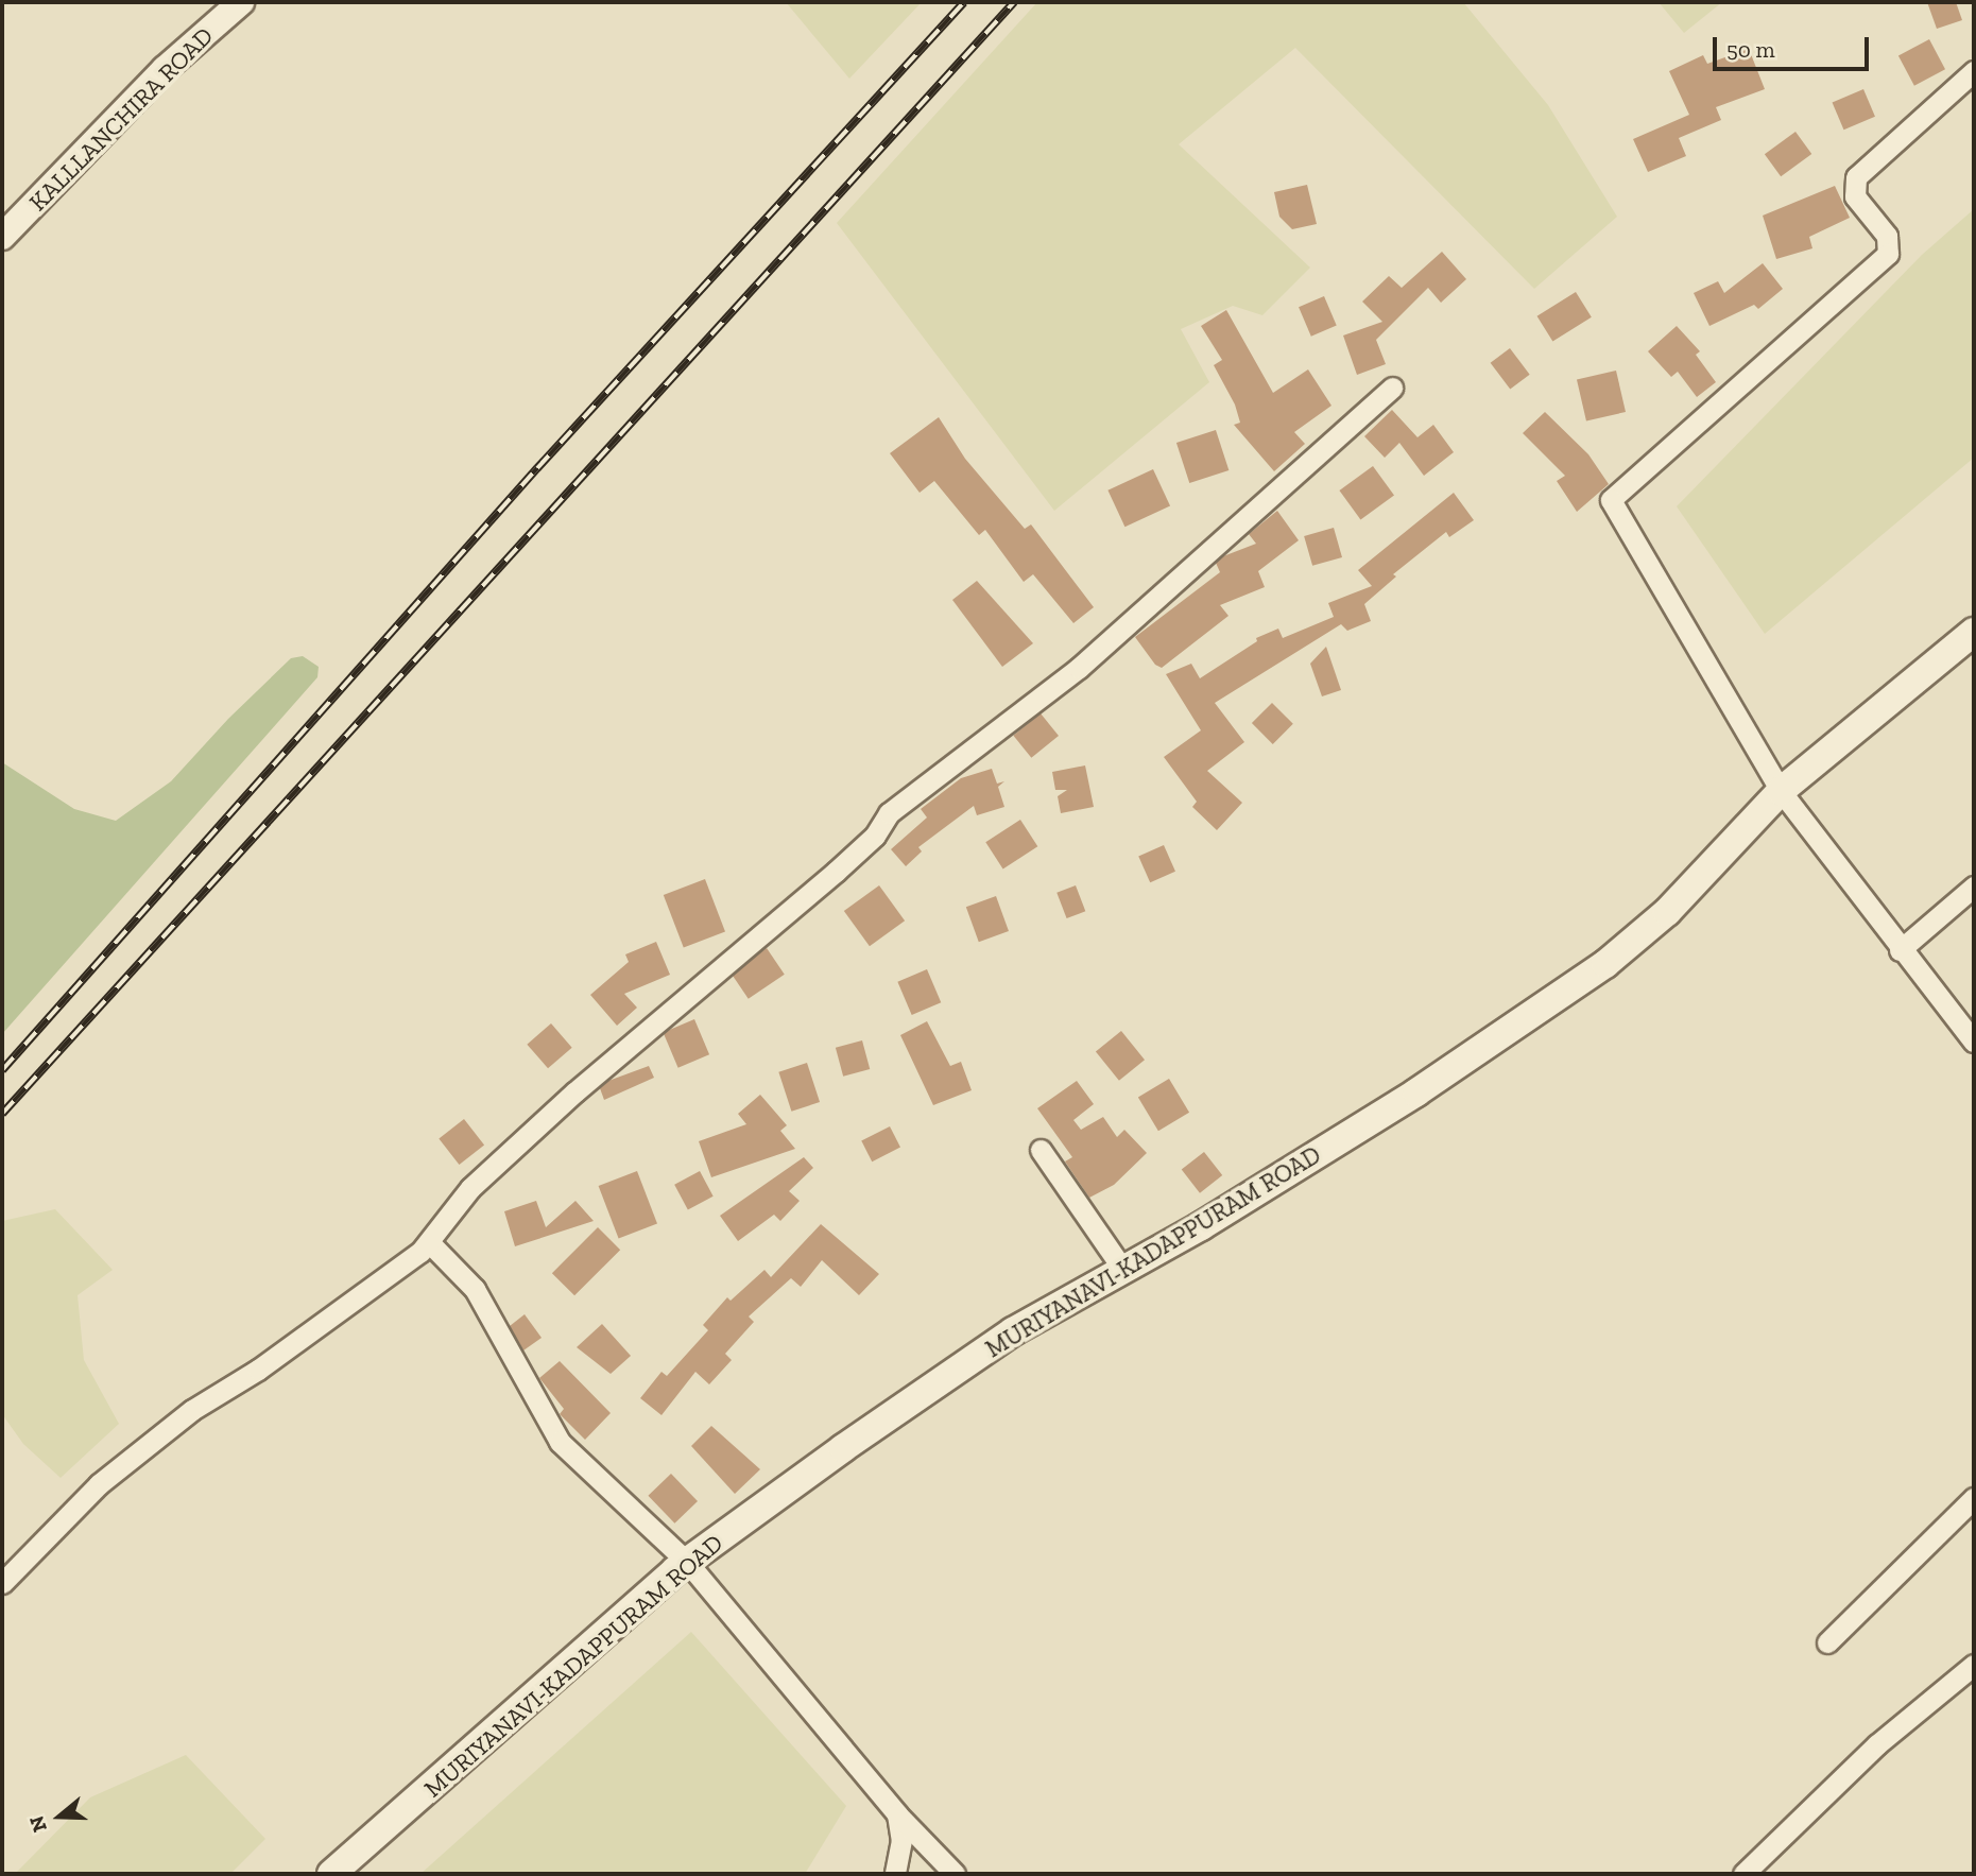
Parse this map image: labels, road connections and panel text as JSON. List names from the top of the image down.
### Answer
{
  "streets": {
    "main road": ["MURIYANAVI-KADAPPURAM ROAD"],
    "street": ["KALLLANCHIRA ROAD"]
  },
  "scale_bar": "50 m",
  "north": "left"
}
